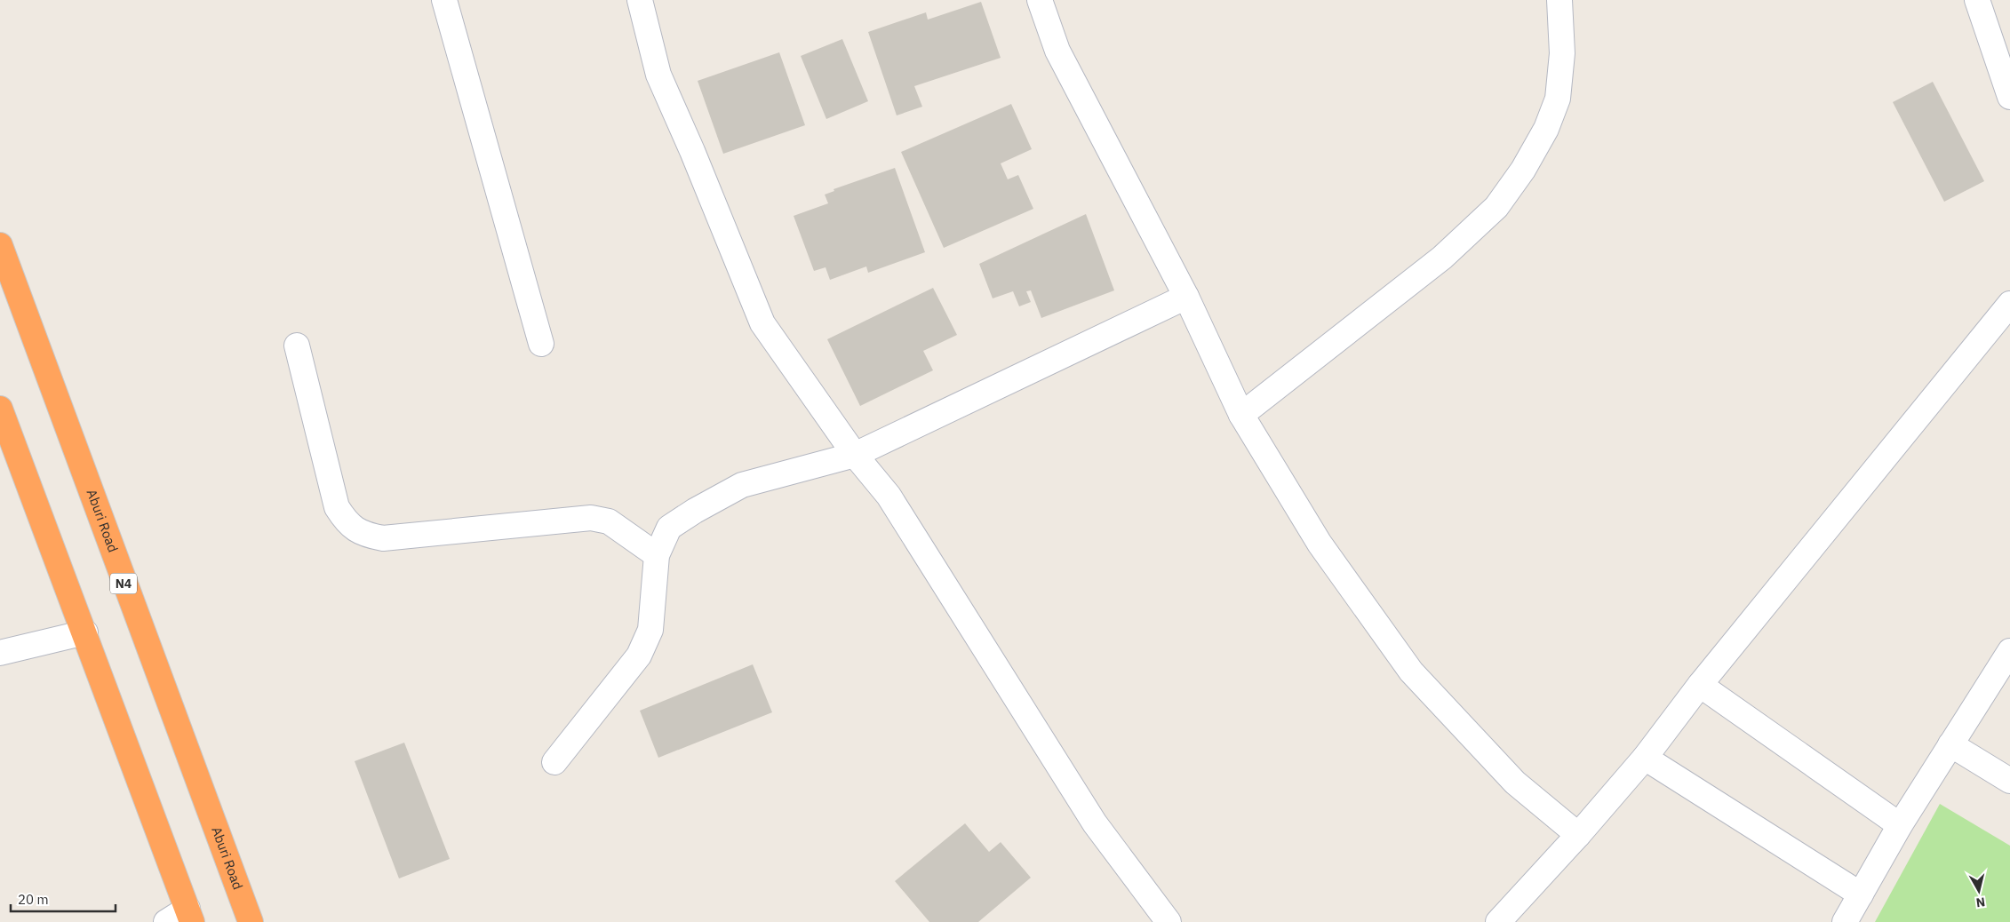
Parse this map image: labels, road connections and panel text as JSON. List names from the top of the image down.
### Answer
{
  "streets": {
    "highway": ["Aburi Road", "N4"]
  },
  "scale_bar": "20 m",
  "north": "bottom"
}
